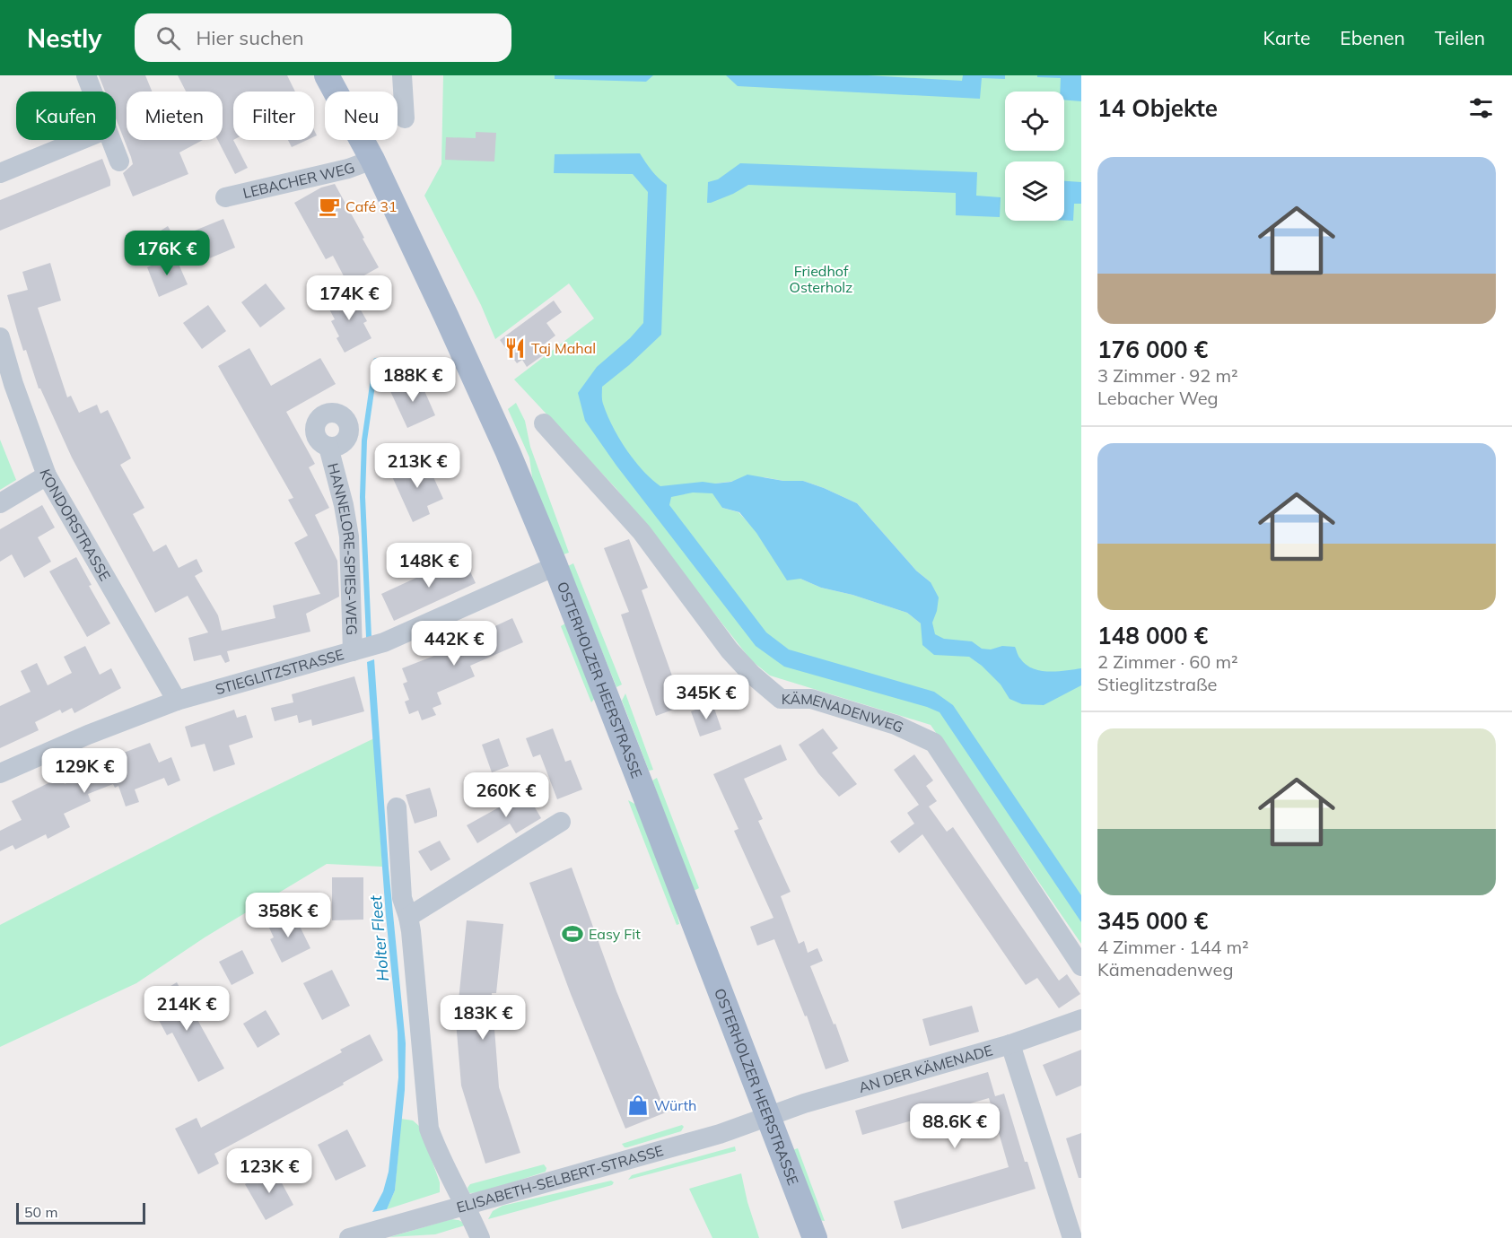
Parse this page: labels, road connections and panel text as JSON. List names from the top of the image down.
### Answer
{
  "streets": {
    "main road": ["OSTERHOLZER HEERSTRASSE"],
    "street": [
      "LEBACHER WEG",
      "KONDORSTRASSE",
      "HANNELORE-SPIES-WEG",
      "STIEGLITZSTRASSE",
      "KÄMENADENWEG",
      "AN DER KÄMENADE",
      "ELISABETH-SELBERT-STRASSE"
    ]
  },
  "crossings": [
    ["LEBACHER WEG", "OSTERHOLZER HEERSTRASSE"],
    ["KONDORSTRASSE", "STIEGLITZSTRASSE"],
    ["HANNELORE-SPIES-WEG", "STIEGLITZSTRASSE"],
    ["STIEGLITZSTRASSE", "OSTERHOLZER HEERSTRASSE"],
    ["OSTERHOLZER HEERSTRASSE", "AN DER KÄMENADE"],
    ["OSTERHOLZER HEERSTRASSE", "ELISABETH-SELBERT-STRASSE"],
    ["AN DER KÄMENADE", "ELISABETH-SELBERT-STRASSE"]
  ],
  "water": ["Holter Fleet"],
  "parks": ["Friedhof Osterholz"],
  "places": {
    "cafe": ["Café 31"],
    "restaurant": ["Taj Mahal"],
    "sports": ["Easy Fit"],
    "shop": ["Würth"]
  },
  "scale_bar": "50 m",
  "page": {
    "header": "Nestly",
    "search": "Hier suchen",
    "nav": ["Karte", "Ebenen", "Teilen"],
    "heading": "14 Objekte",
    "chip": [
      "Kaufen",
      "Mieten",
      "Filter",
      "Neu"
    ],
    "list": [
      {
        "name": "176 000 €",
        "note": "3 Zimmer · 92 m² · Lebacher Weg"
      },
      {
        "name": "148 000 €",
        "note": "2 Zimmer · 60 m² · Stieglitzstraße"
      },
      {
        "name": "345 000 €",
        "note": "4 Zimmer · 144 m² · Kämenadenweg"
      }
    ],
    "price": [
      "176K €",
      "174K €",
      "188K €",
      "213K €",
      "148K €",
      "442K €",
      "345K €",
      "129K €",
      "260K €",
      "358K €",
      "214K €",
      "183K €",
      "88.6K €",
      "123K €"
    ],
    "scale": "50 m"
  }
}
